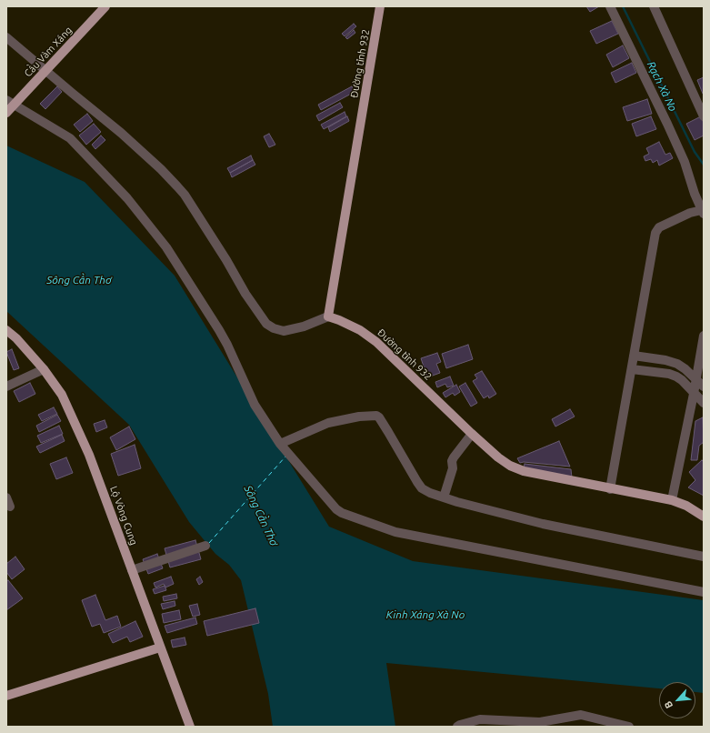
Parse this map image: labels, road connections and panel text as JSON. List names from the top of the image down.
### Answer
{
  "streets": {
    "main road": ["Cầu Vàm Xáng", "Đường tỉnh 932", "Lộ Vòng Cung"]
  },
  "water": ["Rạch Xà No", "Sông Cần Thơ", "Kinh Xáng Xà No"],
  "north": "bottom left"
}
